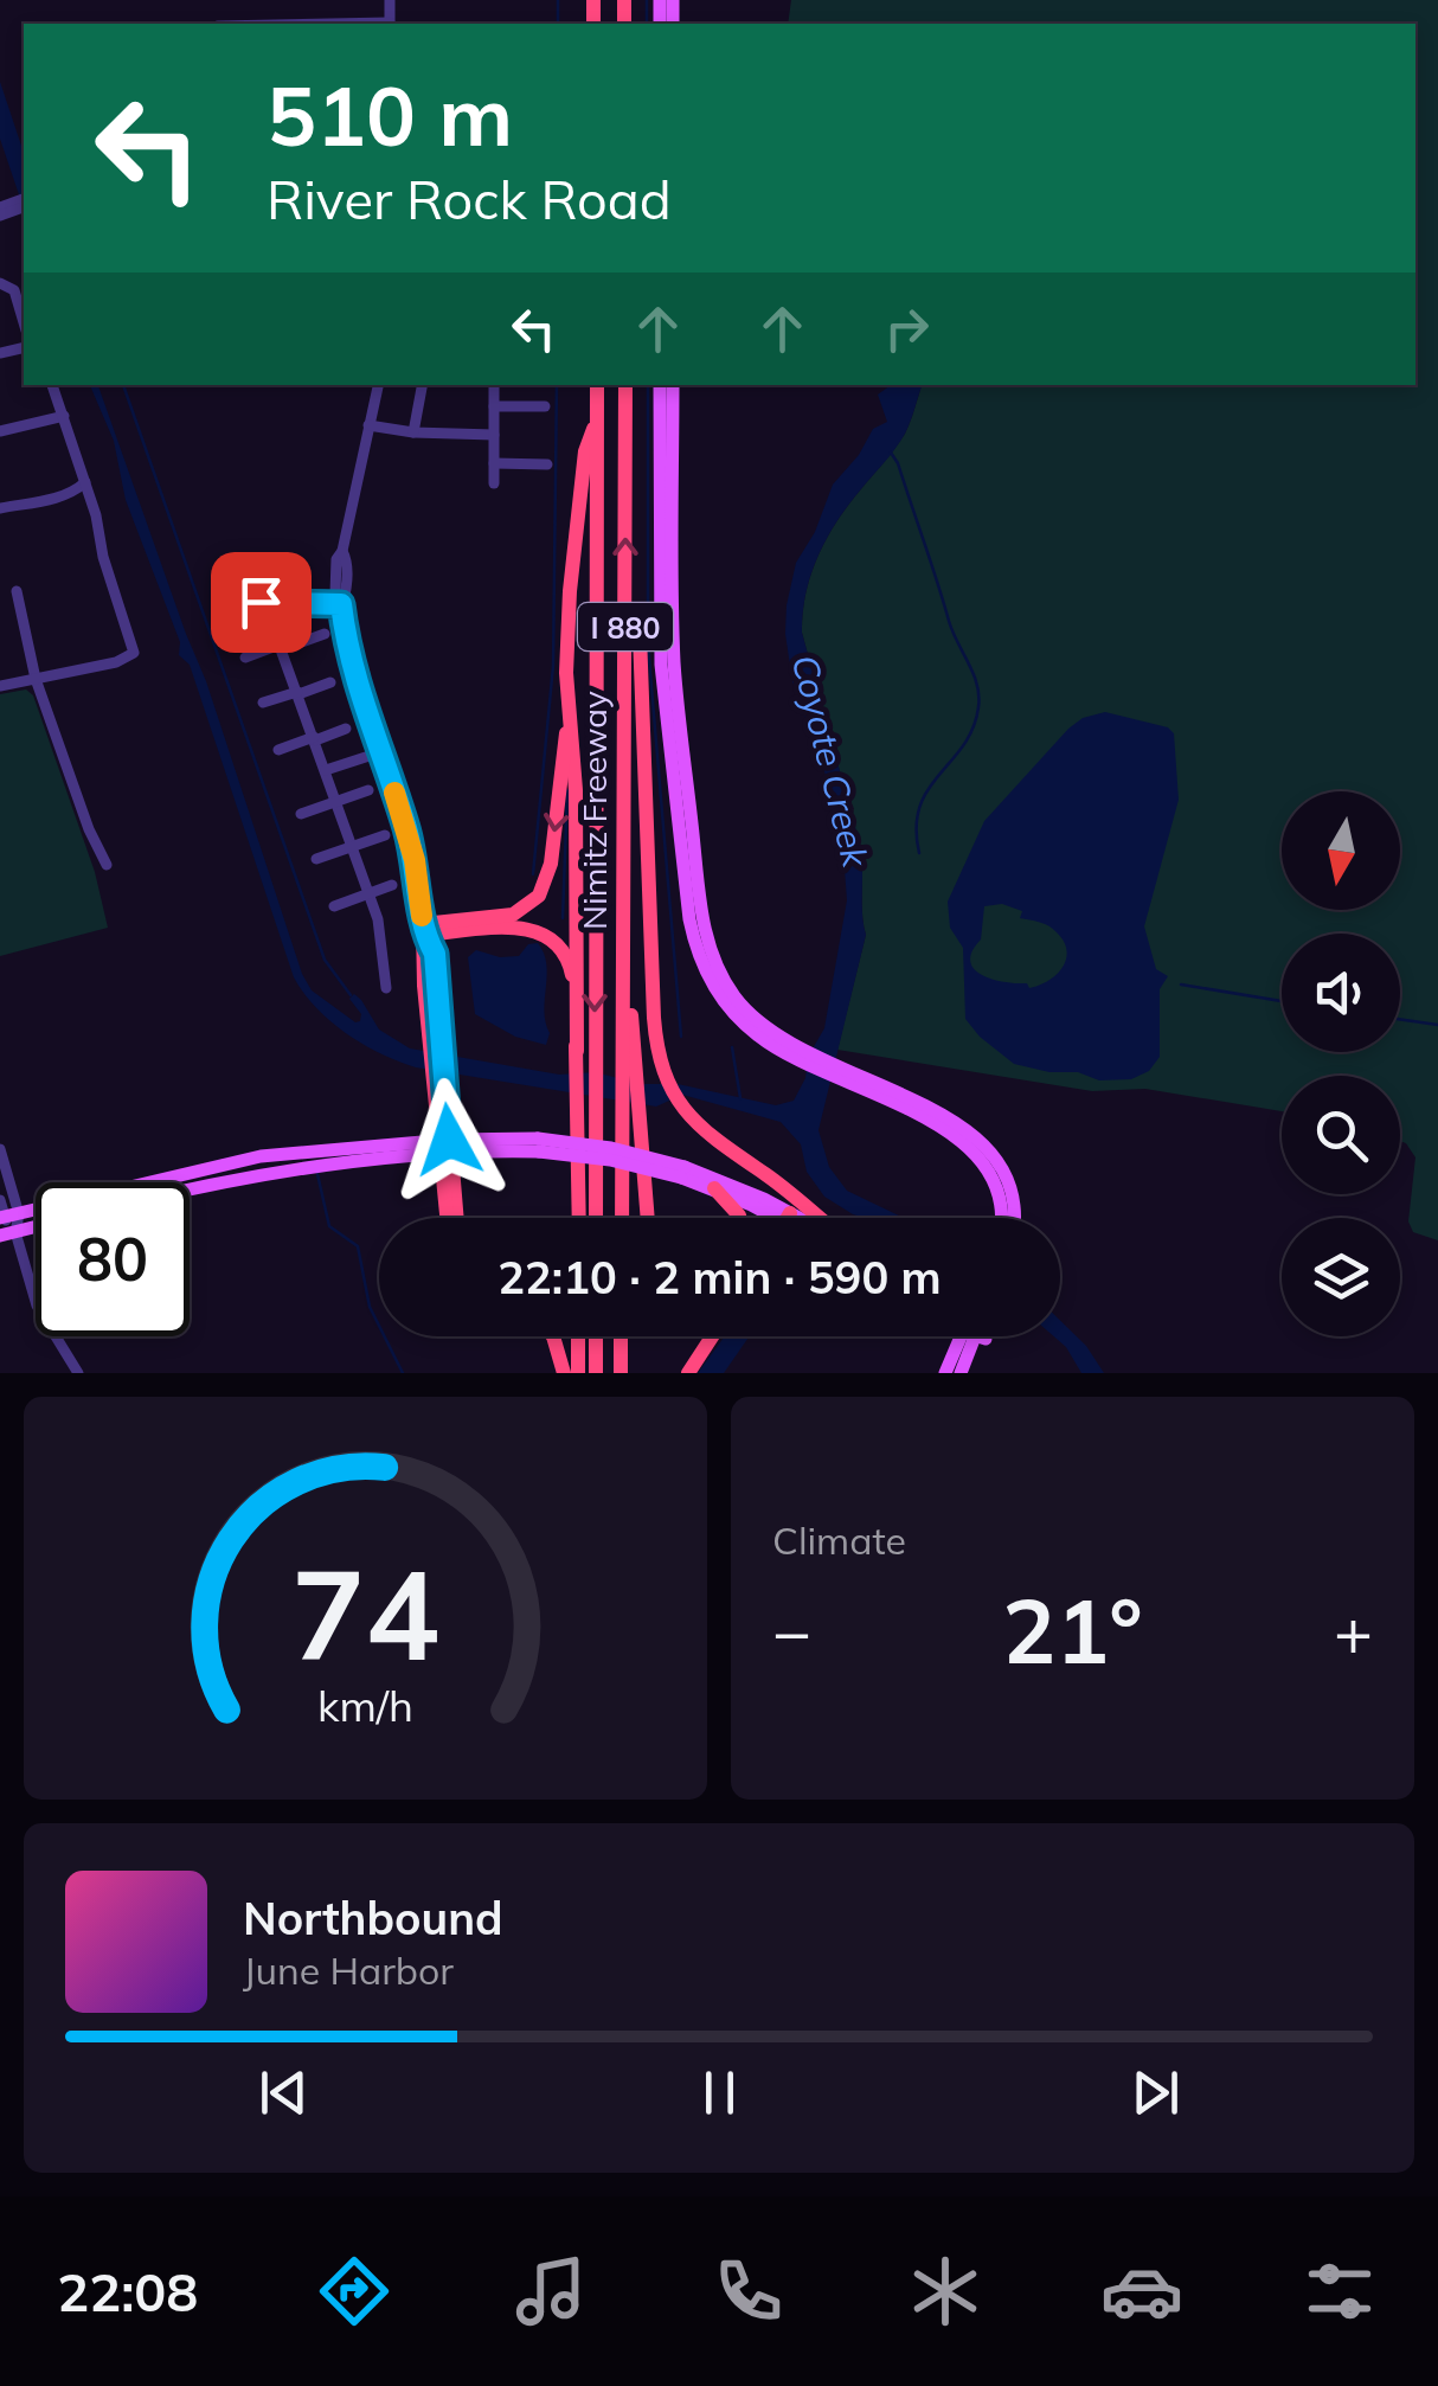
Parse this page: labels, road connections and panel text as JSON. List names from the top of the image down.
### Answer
{
  "streets": {
    "highway": ["I 880", "Nimitz Freeway"]
  },
  "water": ["Coyote Creek"],
  "north": "bottom",
  "page": {
    "turn": ["510 m", "River Rock Road"],
    "limit": "80",
    "trip": "22:10 · 2 min · 590 m",
    "tile": "Climate",
    "heat": ["−", "21°", "+"],
    "song": ["Northbound", "June Harbor"],
    "tabs": "22:08",
    "gauge": ["74", "km/h"]
  }
}
